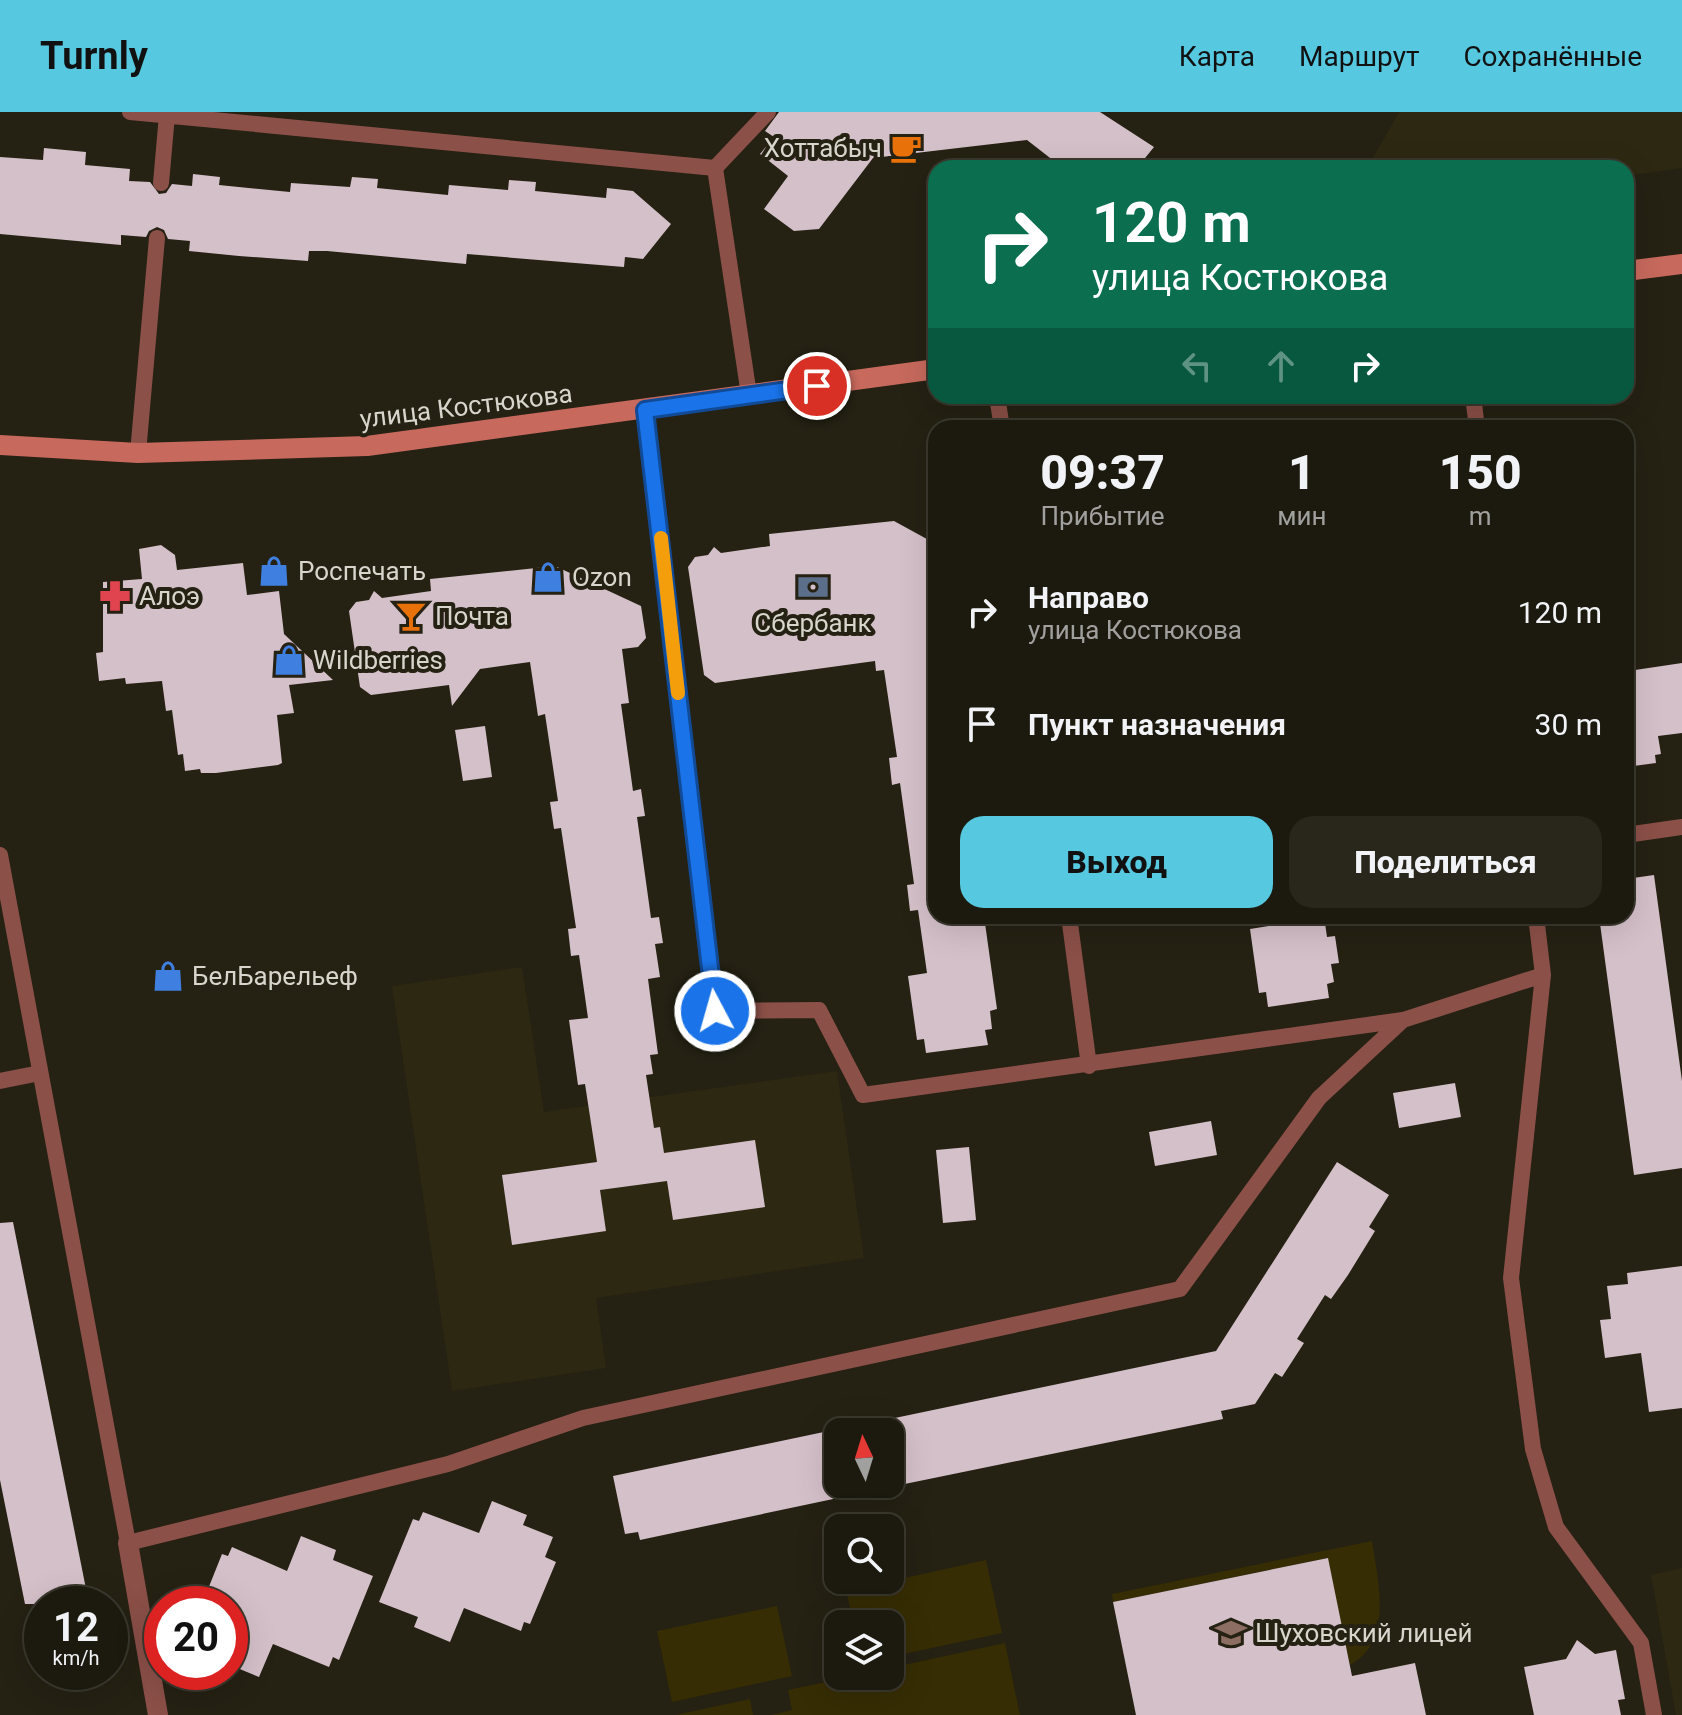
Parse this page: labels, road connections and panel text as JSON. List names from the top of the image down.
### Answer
{
  "streets": {
    "main road": ["улица Костюкова"]
  },
  "places": {
    "cafe": ["Хоттабыч"],
    "shop": [
      "Роспечать",
      "Ozon",
      "Wildberries",
      "БелБарельеф"
    ],
    "bank": ["Сбербанк"],
    "pharmacy": ["Алоэ"],
    "bar": ["Почта"],
    "school or university": ["Шуховский лицей"]
  },
  "north": "top",
  "page": {
    "header": "Turnly",
    "nav": ["Карта", "Маршрут", "Сохранённые"],
    "turn": ["120 m", "улица Костюкова"],
    "eta": [
      "09:37",
      "Прибытие",
      "1",
      "мин",
      "150",
      "m"
    ],
    "list": [
      {
        "name": "Направо",
        "note": "улица Костюкова",
        "value": "120 m"
      },
      {
        "name": "Пункт назначения",
        "value": "30 m"
      }
    ],
    "buttons": ["Выход", "Поделиться"],
    "speed": "12 km/h",
    "limit": "20"
  }
}
